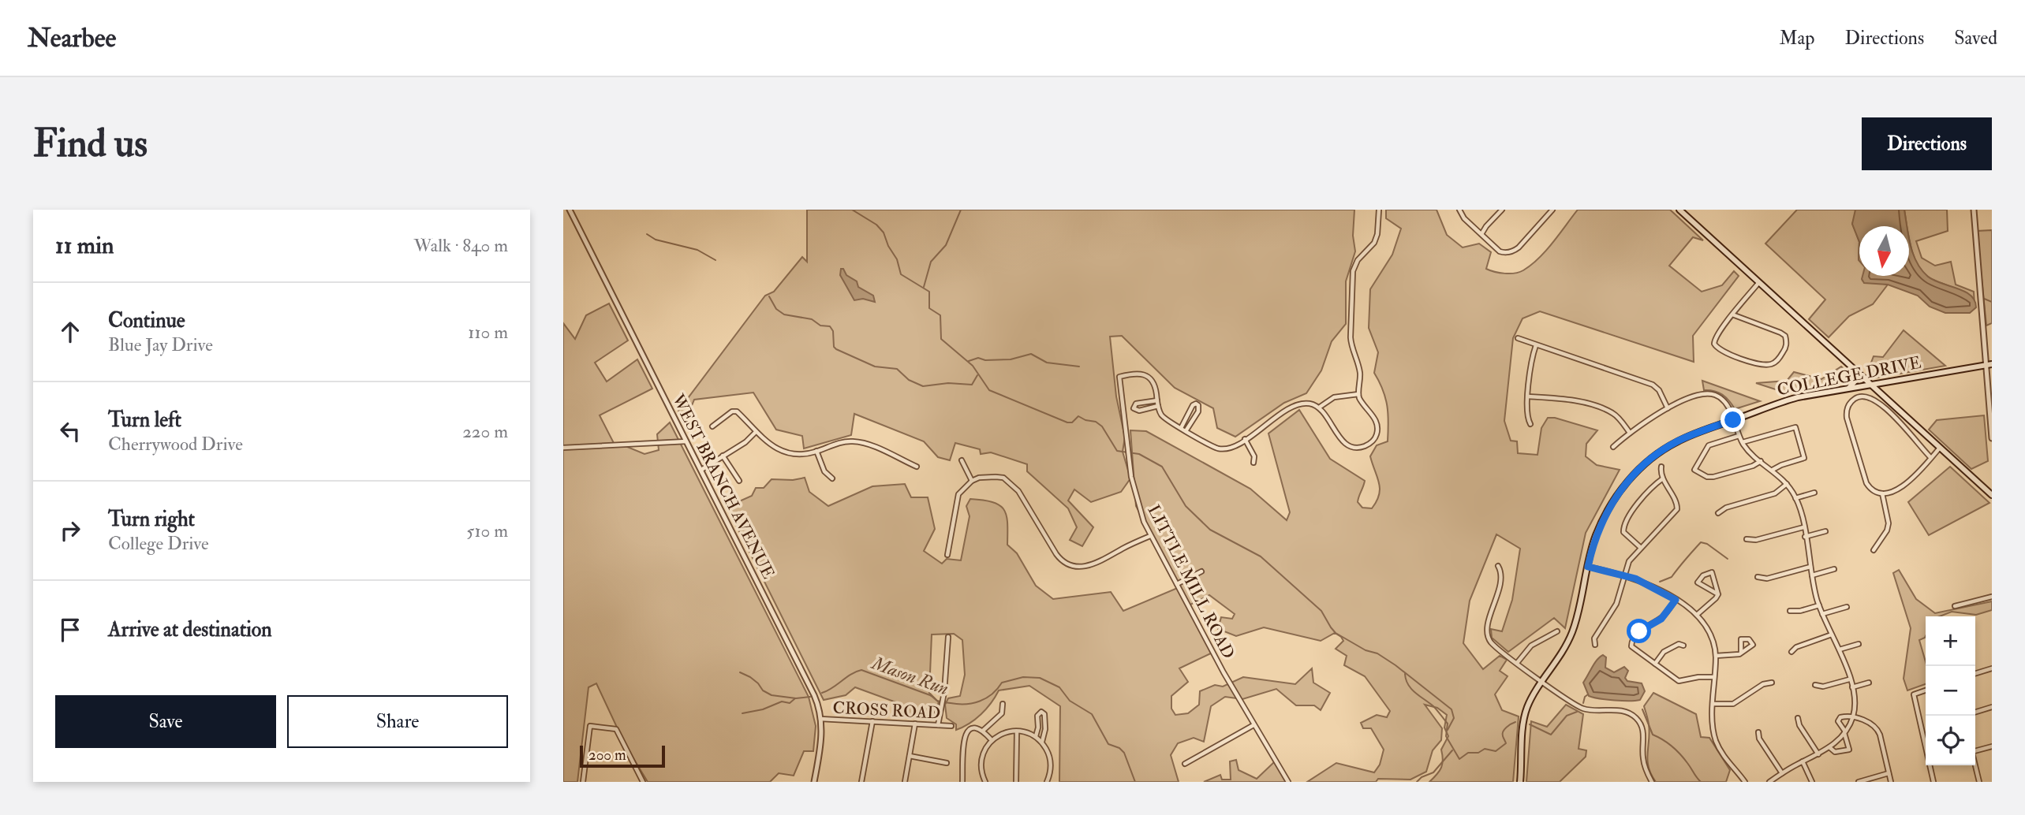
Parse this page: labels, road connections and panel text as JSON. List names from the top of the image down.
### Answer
{
  "streets": {
    "main road": ["COLLEGE DRIVE"],
    "street": ["WEST BRANCH AVENUE", "LITTLE MILL ROAD", "CROSS ROAD"]
  },
  "crossings": [
    ["WEST BRANCH AVENUE", "CROSS ROAD"]
  ],
  "water": ["Mason Run"],
  "scale_bar": "200 m",
  "north": "bottom",
  "page": {
    "header": "Nearbee",
    "nav": ["Map", "Directions", "Saved"],
    "buttons": [
      "Directions",
      ["Save", "Share"]
    ],
    "title": "Find us",
    "heading": ["11 min", "Walk · 840 m"],
    "list": [
      ["Continue", "Blue Jay Drive", "110 m"],
      ["Turn left", "Cherrywood Drive", "220 m"],
      ["Turn right", "College Drive", "510 m"],
      "Arrive at destination"
    ],
    "map_buttons": ["+", "−"],
    "scale": "200 m"
  }
}
